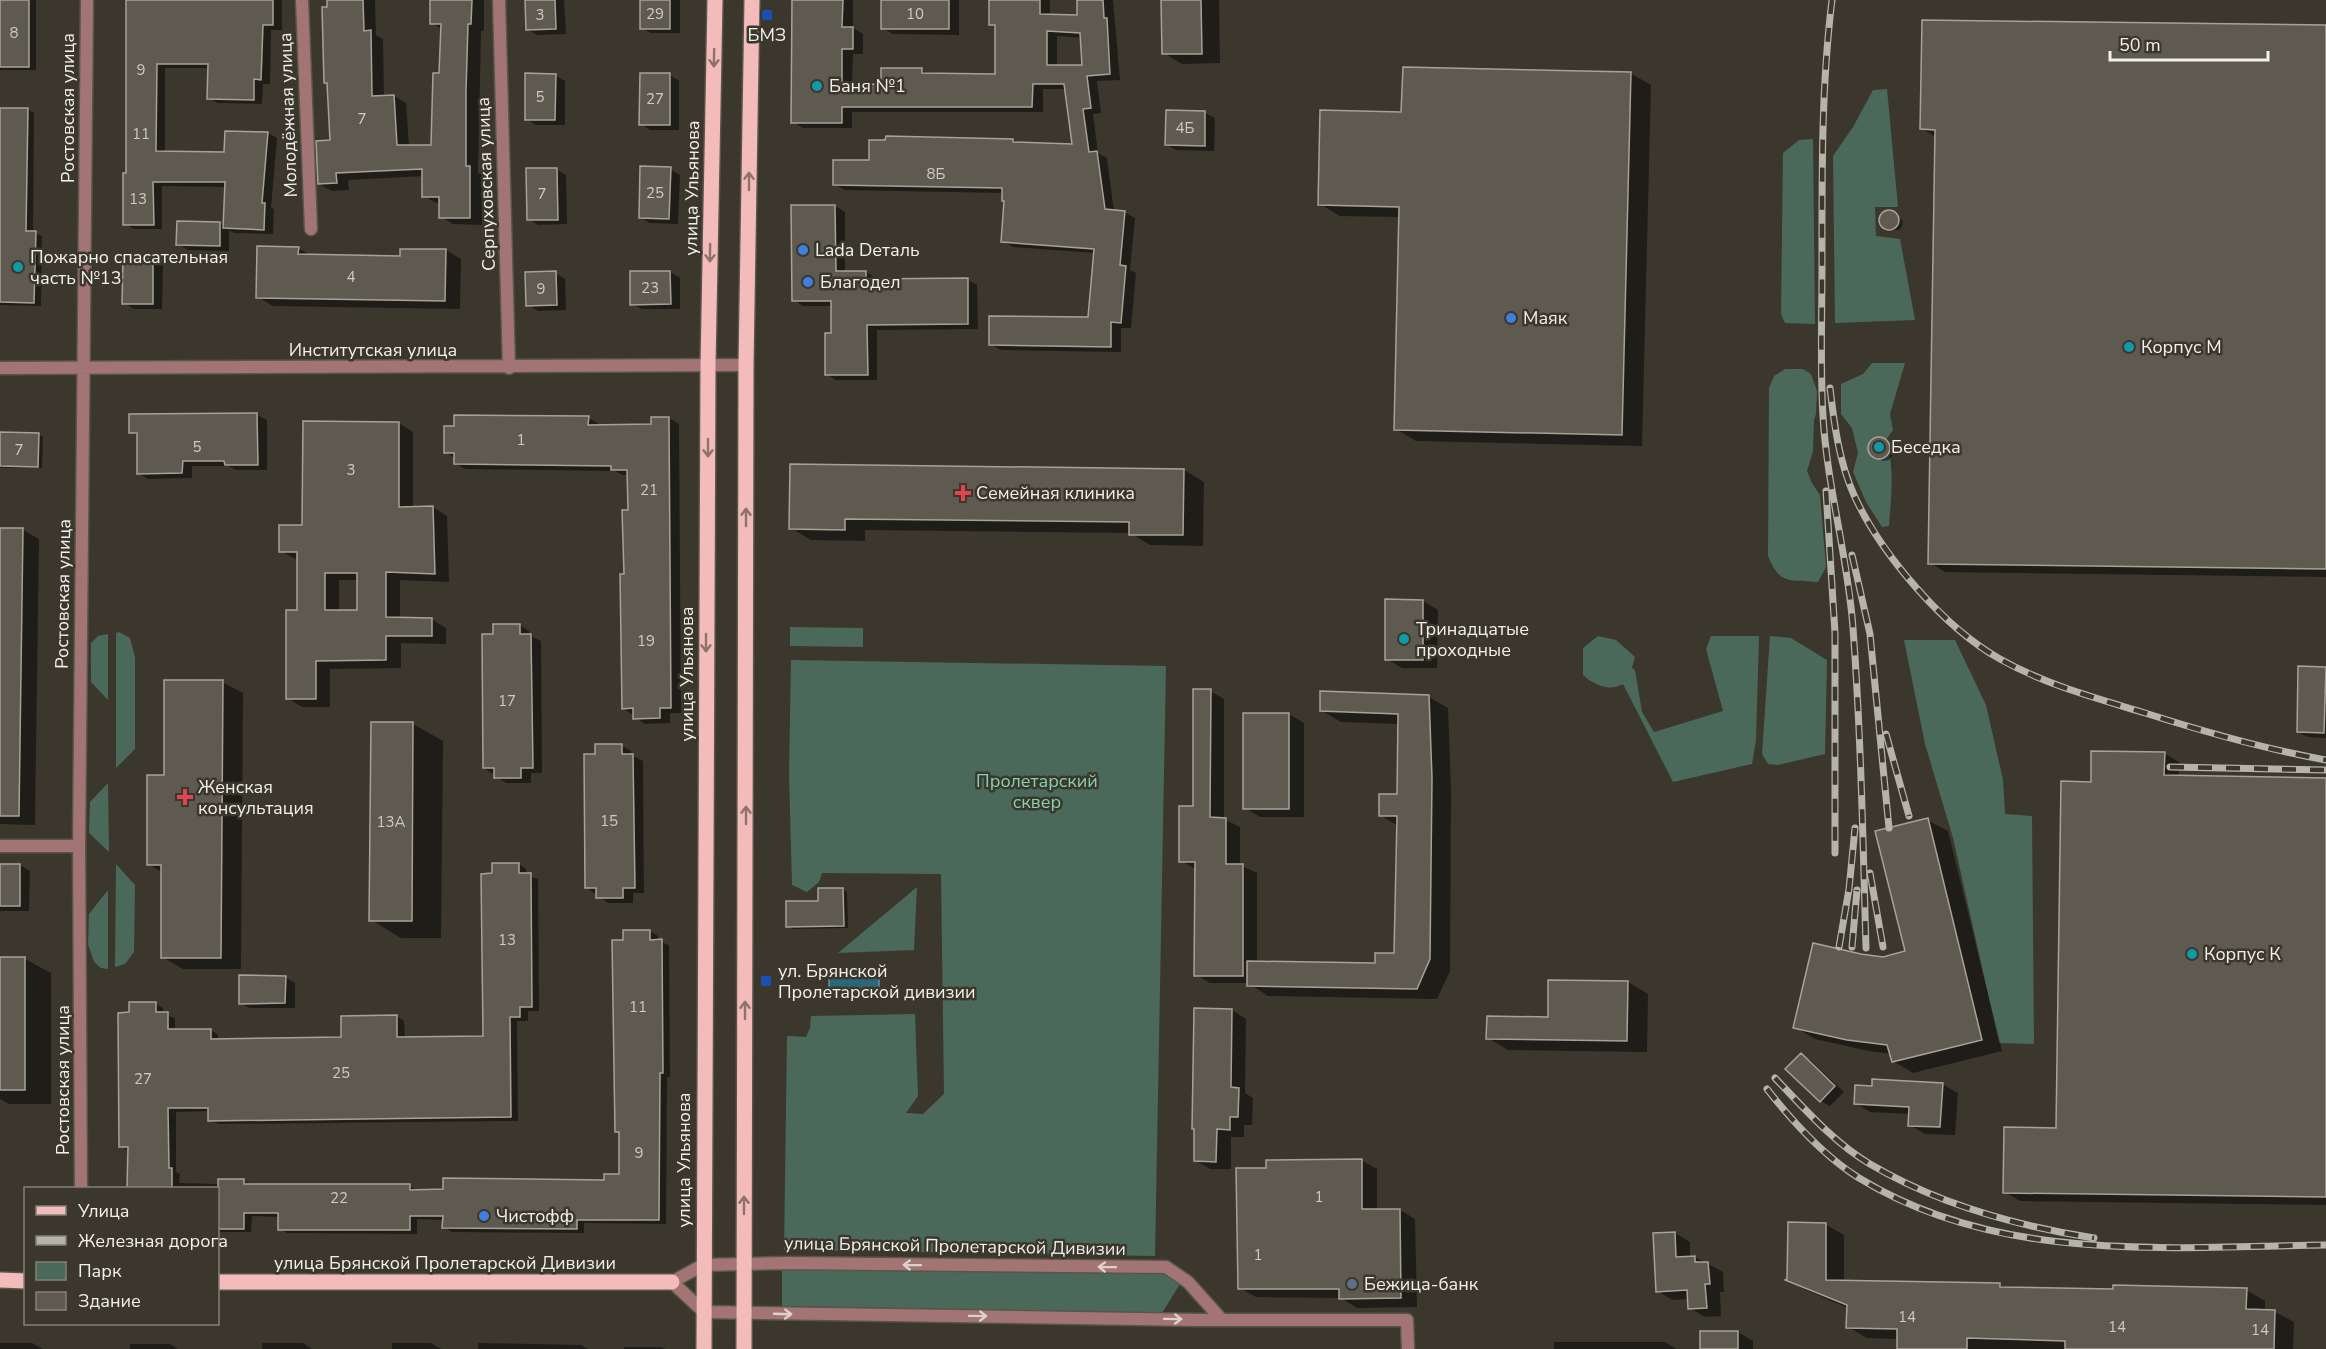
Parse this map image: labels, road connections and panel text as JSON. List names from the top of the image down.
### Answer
{
  "streets": {
    "main road": ["улица Ульянова", "улица Брянской Пролетарской Дивизии"],
    "street": [
      "Ростовская улица",
      "Молодёжная улица",
      "Серпуховская улица",
      "Институтская улица"
    ]
  },
  "crossings": [
    ["Ростовская улица", "Институтская улица"],
    ["Серпуховская улица", "Институтская улица"],
    ["улица Ульянова", "Институтская улица"],
    ["улица Ульянова", "улица Брянской Пролетарской Дивизии"]
  ],
  "parks": ["Пролетарский сквер"],
  "places": {
    "transit": ["БМЗ", "ул. Брянской Пролетарской дивизии"],
    "other": [
      "Баня №1",
      "Lada Dеталь",
      "Пожарно спасательная часть №13",
      "Благодел",
      "Маяк",
      "Корпус М",
      "Беседка",
      "Тринадцатые проходные",
      "Корпус К",
      "Чистофф",
      "Бежица-банк"
    ],
    "health": ["Семейная клиника", "Женская консультация"]
  },
  "house_numbers": [
    "29",
    "10",
    "3",
    "8",
    "9",
    "5",
    "27",
    "7",
    "4Б",
    "11",
    "8Б",
    "25",
    "7",
    "13",
    "4",
    "23",
    "9",
    "1",
    "5",
    "7",
    "3",
    "21",
    "19",
    "17",
    "15",
    "13А",
    "13",
    "11",
    "25",
    "27",
    "9",
    "1",
    "22",
    "1",
    "14",
    "14",
    "14"
  ],
  "legend": [
    "Улица",
    "Железная дорога",
    "Парк",
    "Здание"
  ],
  "scale_bar": "50 m"
}
